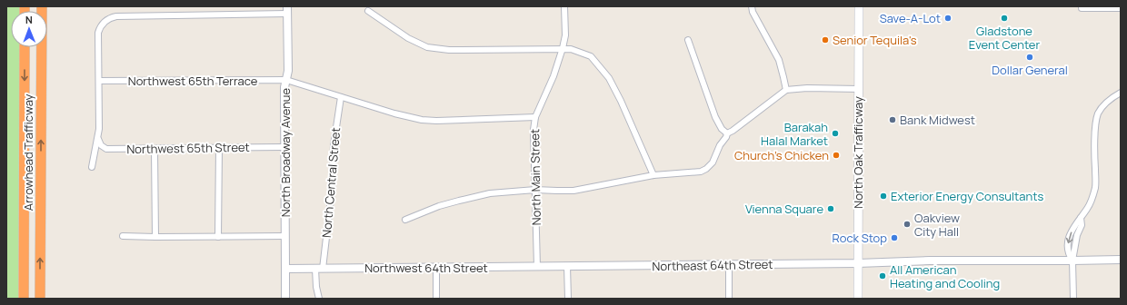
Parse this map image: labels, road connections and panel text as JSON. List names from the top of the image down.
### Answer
{
  "streets": {
    "highway": ["Arrowhead Trafficway"],
    "main road": ["North Oak Trafficway"],
    "street": [
      "Northwest 65th Terrace",
      "Northwest 65th Street",
      "North Broadway Avenue",
      "North Main Street",
      "North Central Street",
      "Northeast 64th Street",
      "Northwest 64th Street"
    ]
  },
  "crossings": [
    ["Northwest 65th Terrace", "North Broadway Avenue"],
    ["Northwest 65th Street", "North Broadway Avenue"],
    ["North Broadway Avenue", "Northwest 64th Street"],
    ["North Oak Trafficway", "Northeast 64th Street"],
    ["North Main Street", "Northwest 64th Street"],
    ["North Central Street", "Northwest 64th Street"],
    ["Northeast 64th Street", "Northwest 64th Street"]
  ],
  "places": [
    "Save-A-Lot",
    "Gladstone Event Center",
    "Senior Tequila's",
    "Dollar General",
    "Bank Midwest",
    "Barakah Halal Market",
    "Church's Chicken",
    "Exterior Energy Consultants",
    "Vienna Square",
    "Oakview City Hall",
    "Rock Stop",
    "All American Heating and Cooling"
  ],
  "north": "top"
}
